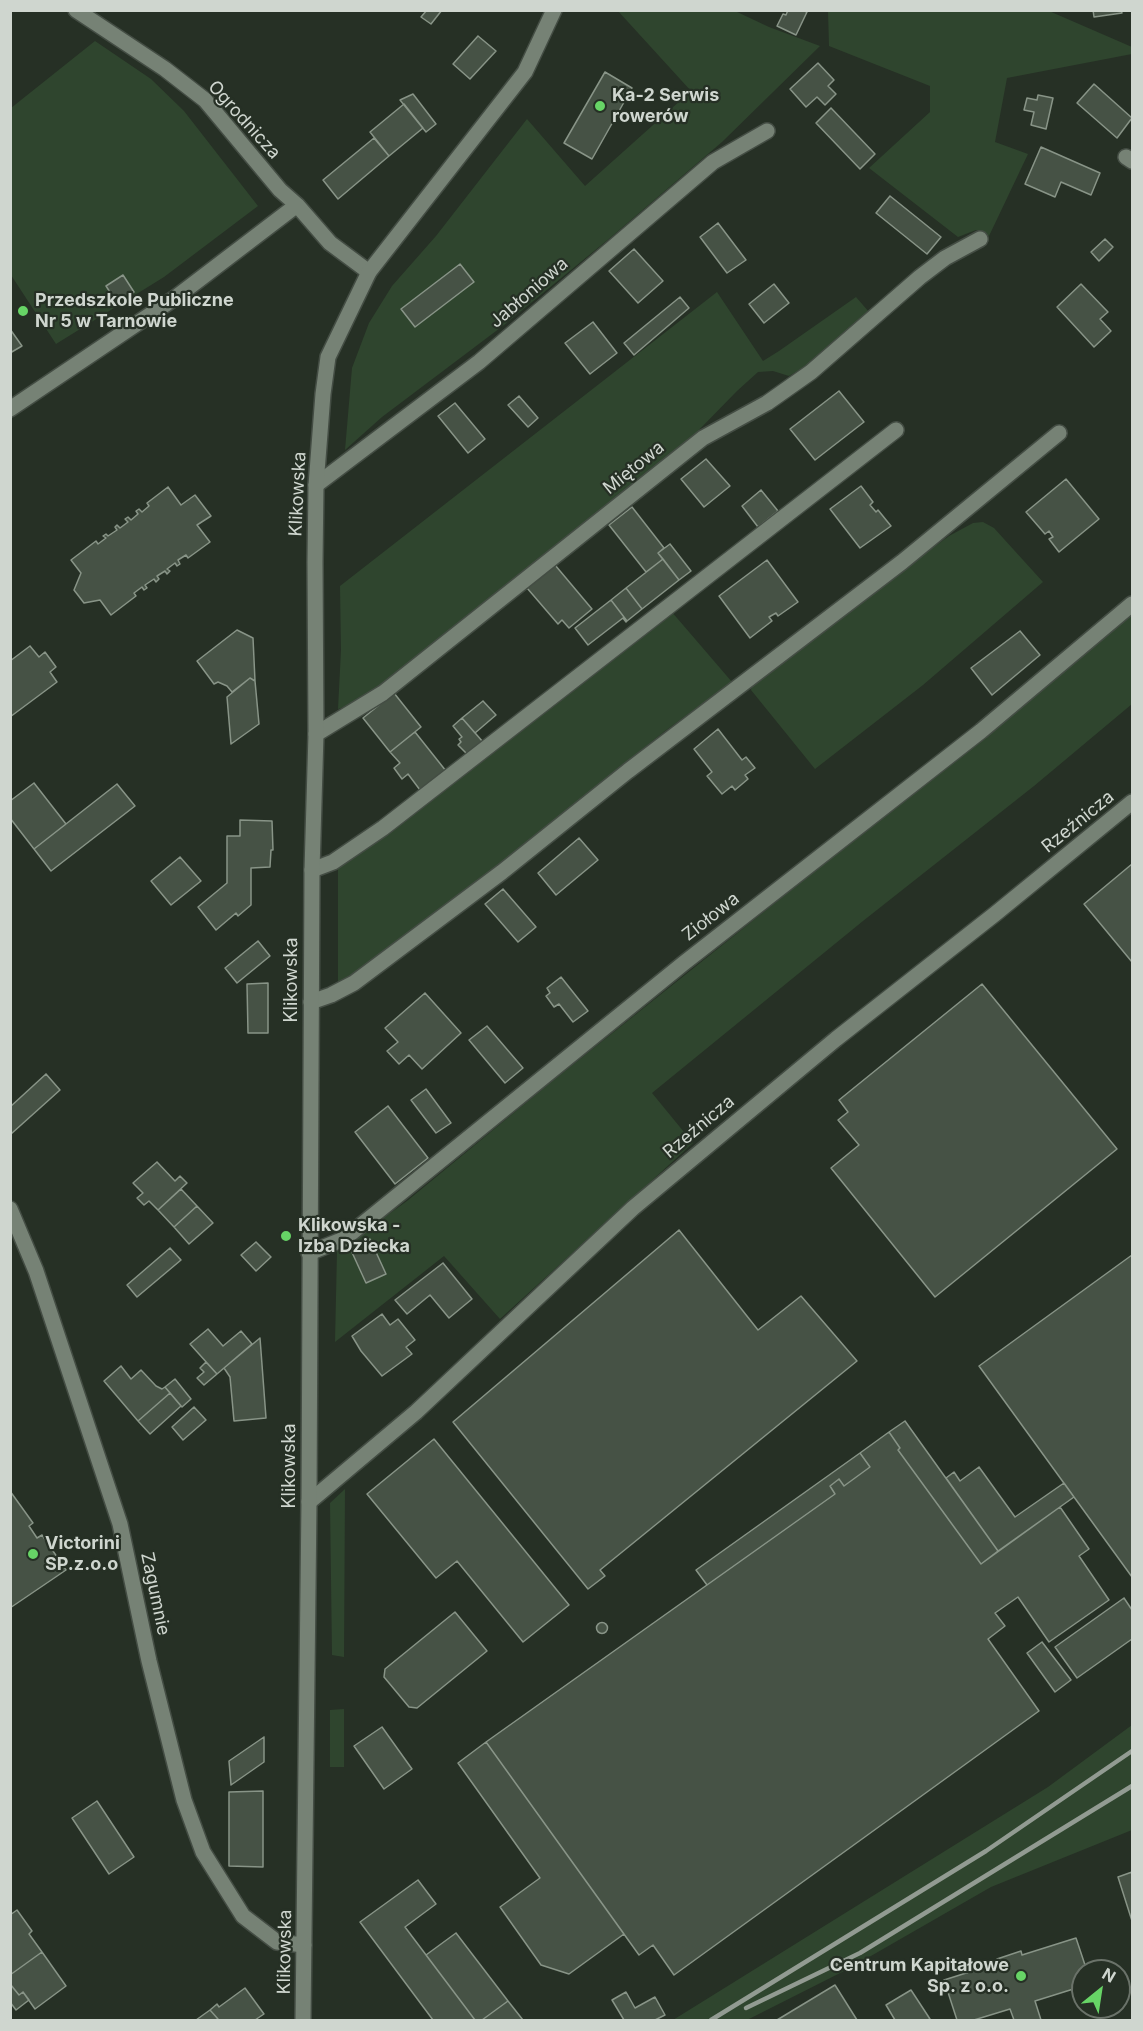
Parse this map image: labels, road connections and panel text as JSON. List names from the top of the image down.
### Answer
{
  "streets": {
    "street": [
      "Ogrodnicza",
      "Jabłoniowa",
      "Miętowa",
      "Klikowska",
      "Rzeźnicza",
      "Ziołowa",
      "Zagumnie"
    ]
  },
  "crossings": [
    ["Ogrodnicza", "Klikowska"],
    ["Jabłoniowa", "Klikowska"],
    ["Miętowa", "Klikowska"],
    ["Klikowska", "Rzeźnicza"],
    ["Klikowska", "Ziołowa"],
    ["Klikowska", "Zagumnie"]
  ],
  "places": [
    "Ka-2 Serwis rowerów",
    "Przedszkole Publiczne Nr 5 w Tarnowie",
    "Klikowska - Izba Dziecka",
    "Victorini SP.z.o.o",
    "Centrum Kapitałowe Sp. z o.o."
  ],
  "north": "top right"
}
